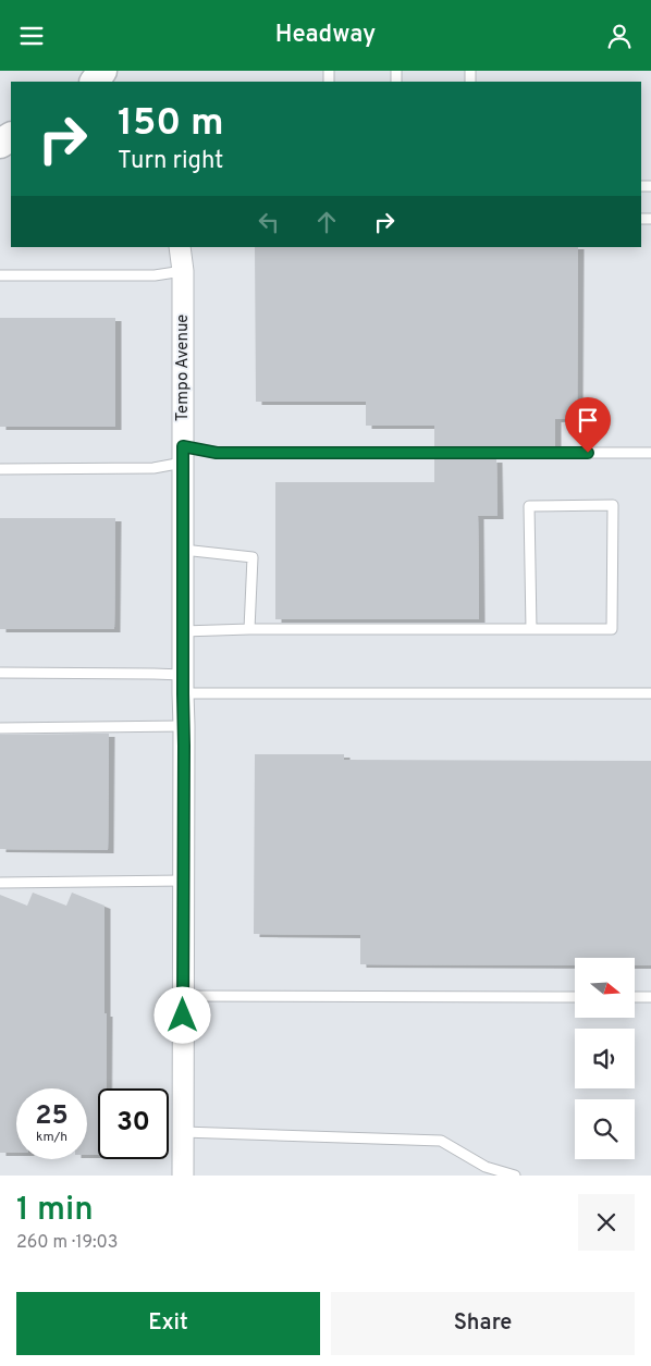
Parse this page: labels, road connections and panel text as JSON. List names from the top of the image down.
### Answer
{
  "streets": {
    "street": ["Tempo Avenue"]
  },
  "north": "right",
  "page": {
    "header": "Headway",
    "turn": ["150 m", "Turn right"],
    "speed": "25 km/h",
    "limit": "30",
    "heading": ["1 min", "260 m · 19:03"],
    "buttons": ["Exit", "Share"]
  }
}
